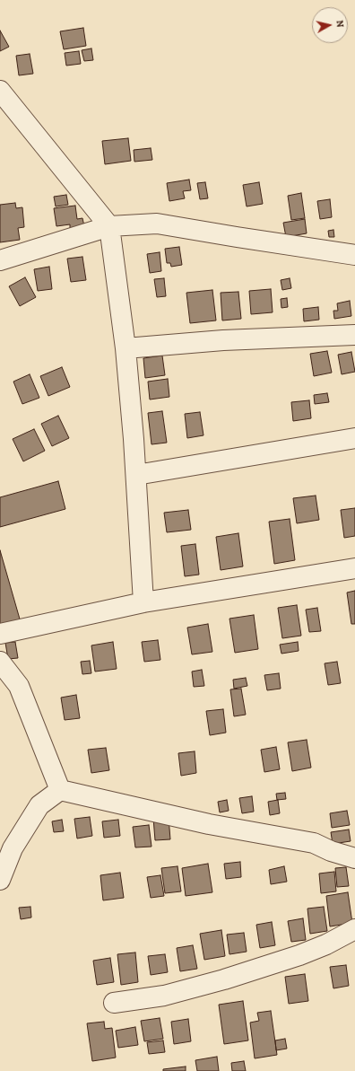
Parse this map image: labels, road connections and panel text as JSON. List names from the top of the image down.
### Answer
{
  "north": "right"
}
